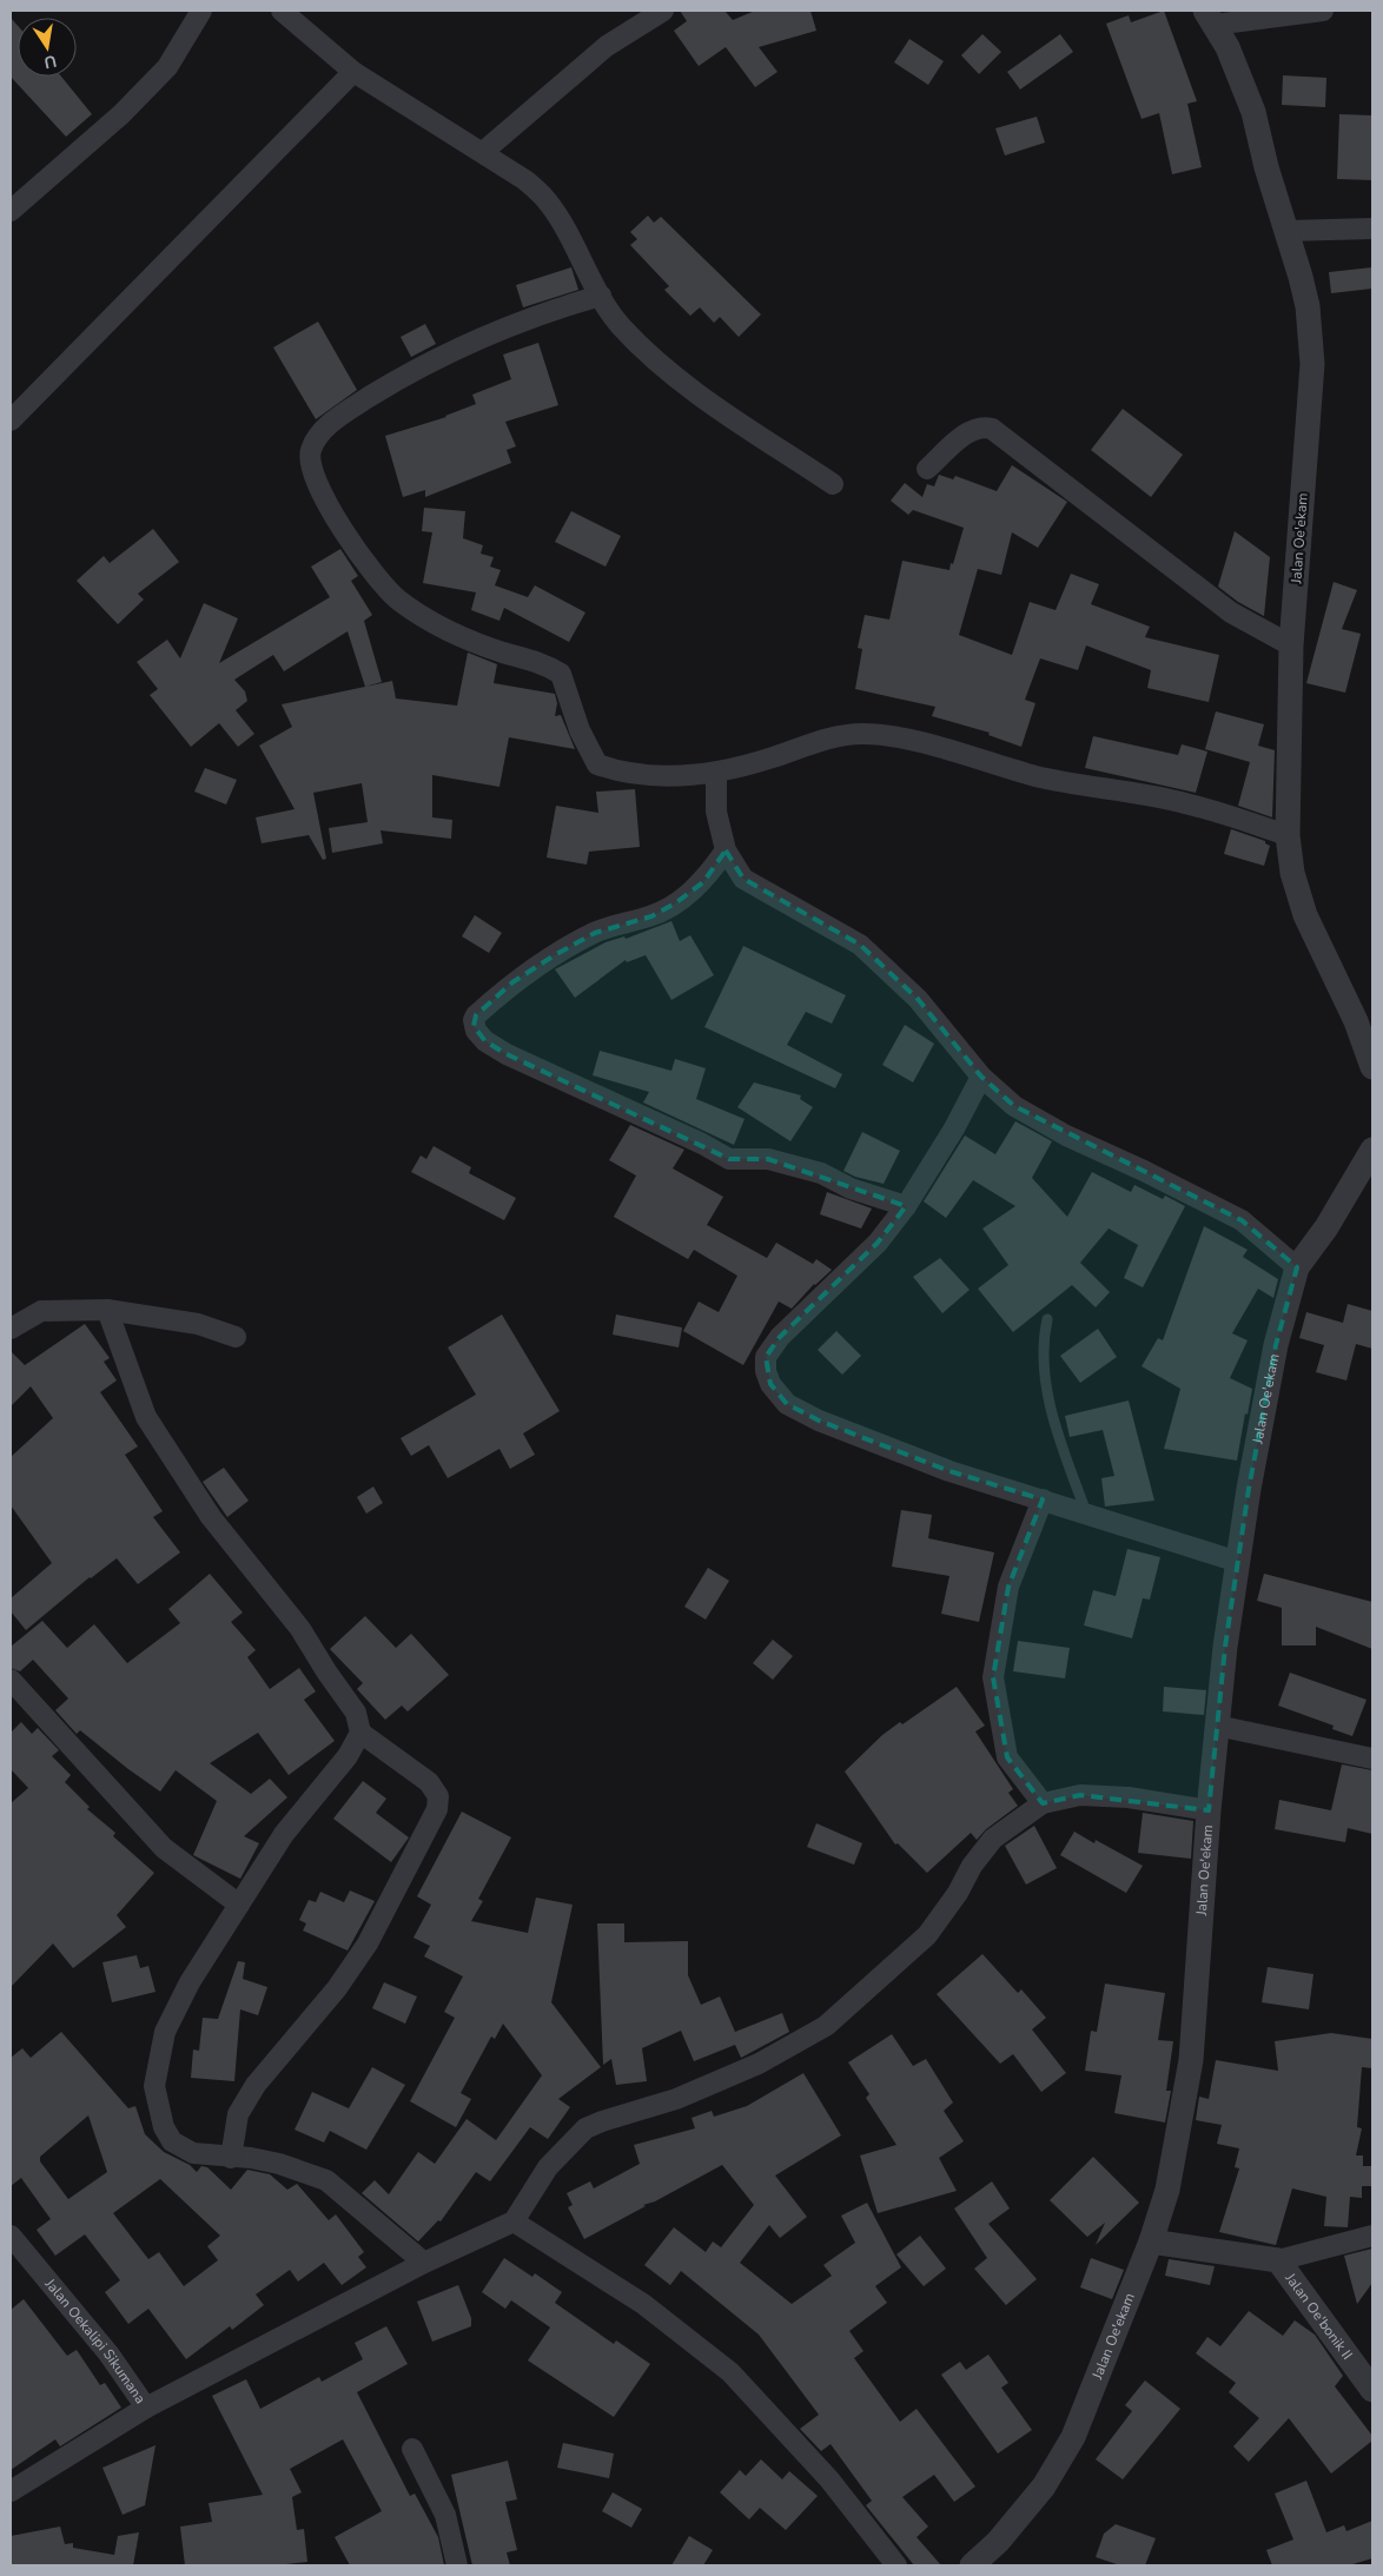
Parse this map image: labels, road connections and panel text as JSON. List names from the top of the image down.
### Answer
{
  "streets": {
    "street": ["Jalan Oe'ekam", "Jalan Oe'bonik II", "Jalan Oekalipi Sikumana"]
  },
  "crossings": [
    ["Jalan Oe'ekam", "Jalan Oe'bonik II"]
  ],
  "north": "bottom"
}
